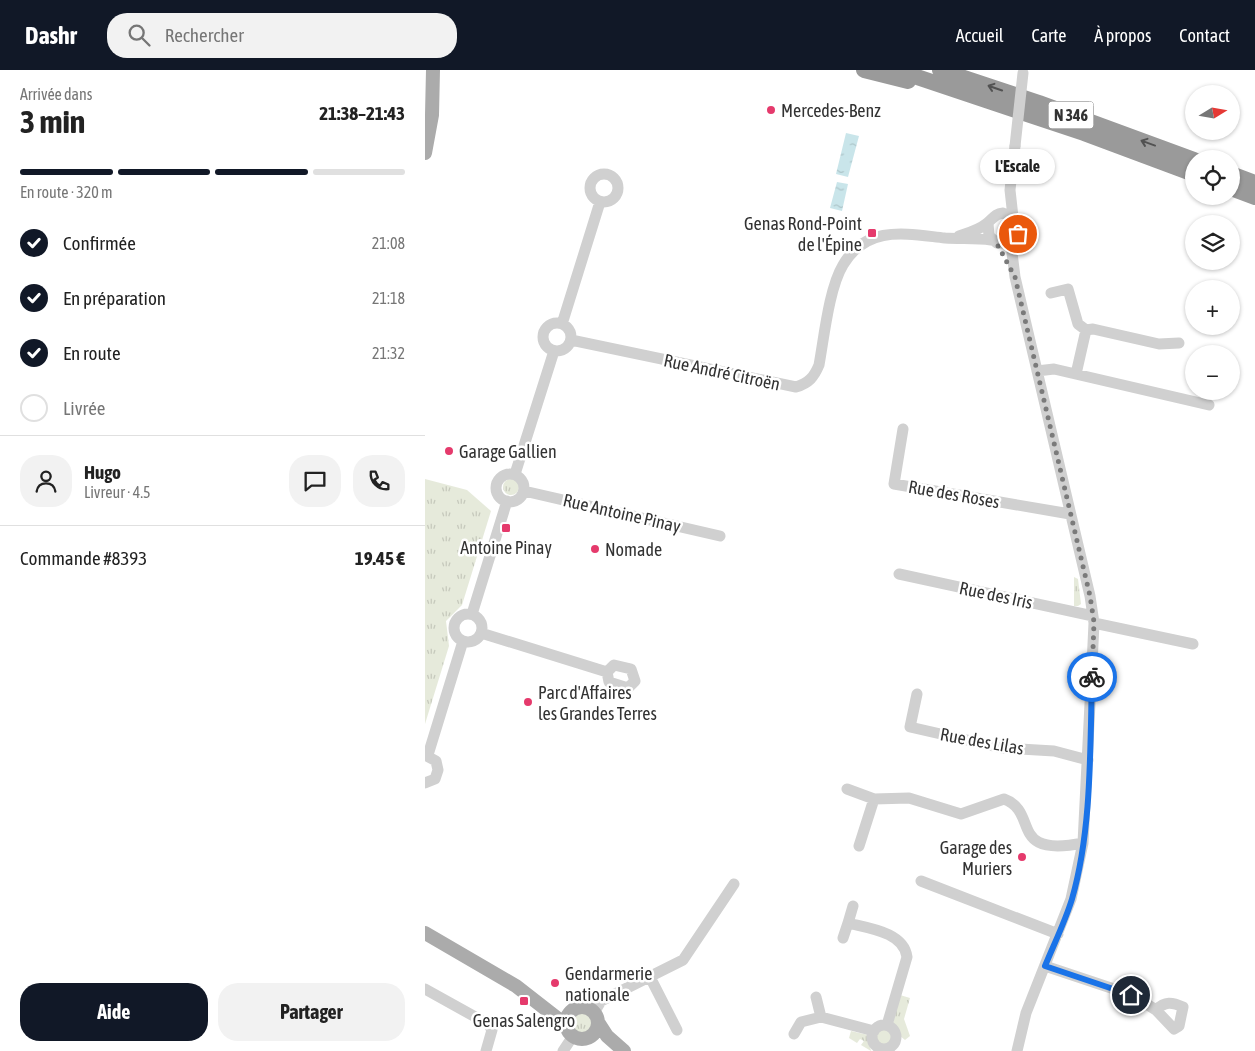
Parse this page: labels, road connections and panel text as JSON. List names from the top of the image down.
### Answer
{
  "streets": {
    "highway": ["N 346"],
    "street": [
      "Rue André Citroën",
      "Rue des Roses",
      "Rue Antoine Pinay",
      "Rue des Iris",
      "Rue des Lilas"
    ]
  },
  "places": {
    "other": [
      "Mercedes-Benz",
      "L'Escale",
      "Garage Gallien",
      "Nomade",
      "Parc d'Affaires les Grandes Terres",
      "Garage des Muriers",
      "Gendarmerie nationale"
    ],
    "transit": ["Genas Rond-Point de l'Épine", "Antoine Pinay", "Genas Salengro"]
  },
  "north": "right",
  "page": {
    "header": "Dashr",
    "search": "Rechercher",
    "nav": [
      "Accueil",
      "Carte",
      "À propos",
      "Contact"
    ],
    "heading": ["3 min", "Arrivée dans", "21:38–21:43"],
    "panel": [
      "Hugo",
      "Livreur · 4.5",
      "Commande #8393",
      "19.45 €"
    ],
    "map_buttons": ["+", "−"],
    "bubble": "L'Escale",
    "bar": "En route · 320 m",
    "list": [
      ["Confirmée", "21:08"],
      ["En préparation", "21:18"],
      ["En route", "21:32"],
      "Livrée"
    ],
    "buttons": ["Aide", "Partager"]
  }
}
